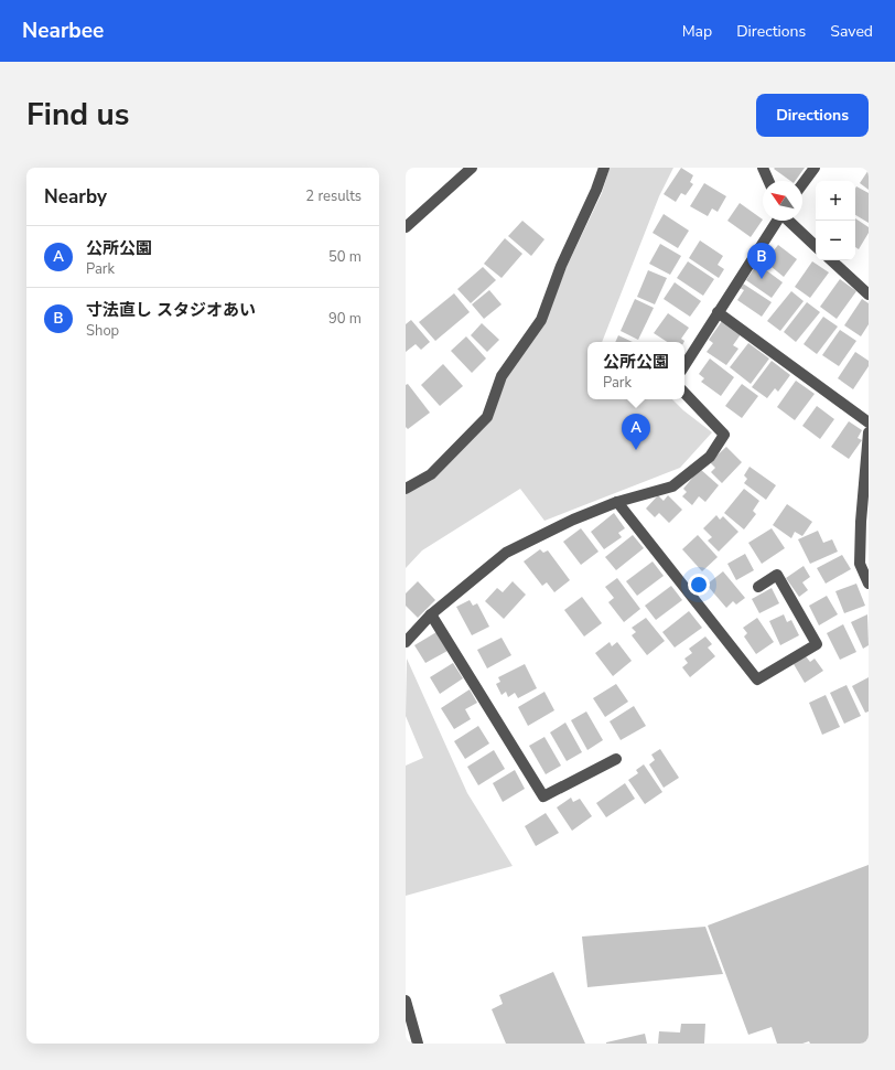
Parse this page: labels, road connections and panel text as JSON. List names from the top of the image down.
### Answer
{
  "north": "top left",
  "page": {
    "header": "Nearbee",
    "nav": ["Map", "Directions", "Saved"],
    "title": "Find us",
    "buttons": "Directions",
    "heading": ["Nearby", "2 results"],
    "map_buttons": ["+", "−"],
    "list": [
      {
        "mark": "A",
        "name": "公所公園",
        "note": "Park",
        "value": "50 m"
      },
      {
        "mark": "B",
        "name": "寸法直し スタジオあい",
        "note": "Shop",
        "value": "90 m"
      }
    ],
    "pins": ["B", "A"],
    "popup": ["公所公園", "Park"]
  }
}
